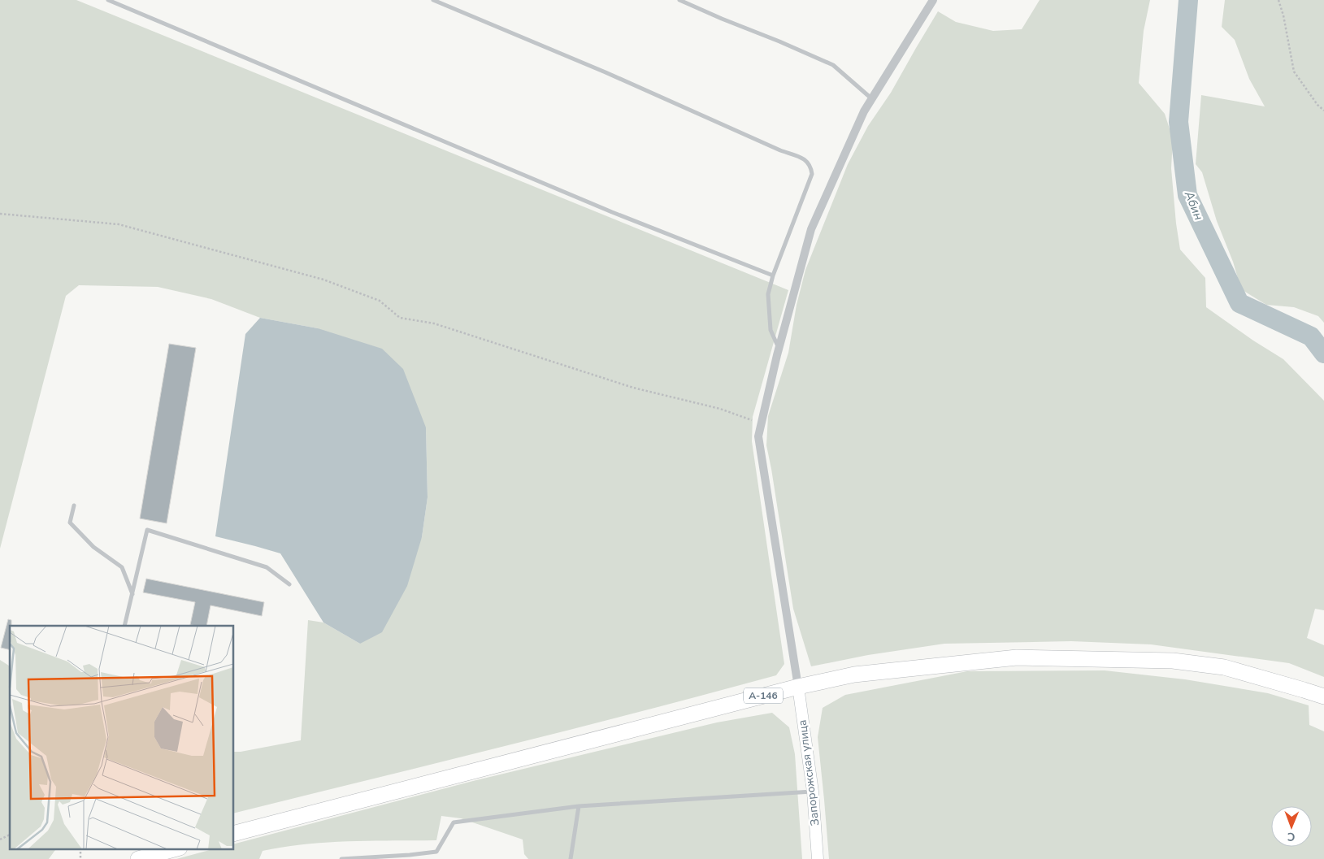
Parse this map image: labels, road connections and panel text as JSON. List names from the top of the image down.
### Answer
{
  "streets": {
    "highway": ["А-146"],
    "main road": ["Запорожская улица"]
  },
  "crossings": [
    ["А-146", "Запорожская улица"]
  ],
  "water": ["Абин"],
  "north": "bottom"
}
